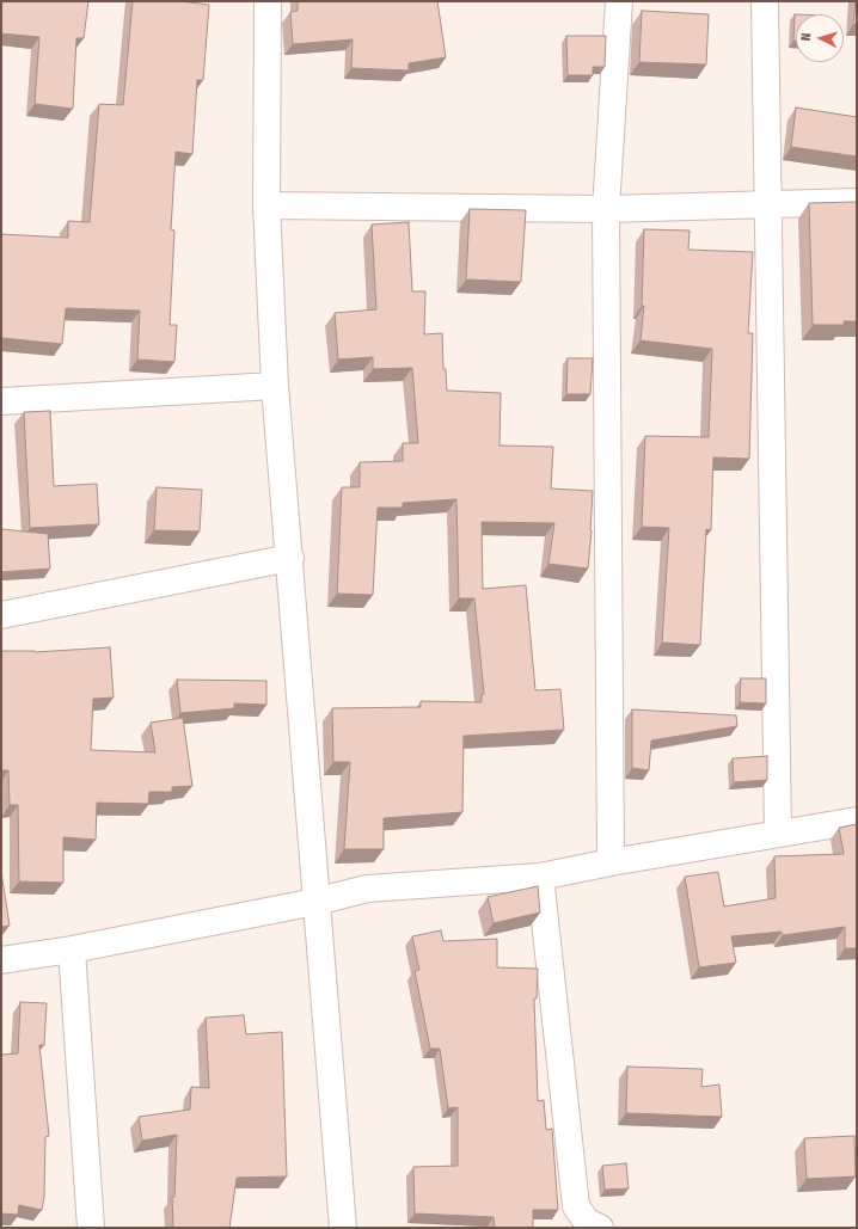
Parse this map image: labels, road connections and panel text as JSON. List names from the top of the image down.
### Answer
{
  "north": "left"
}
